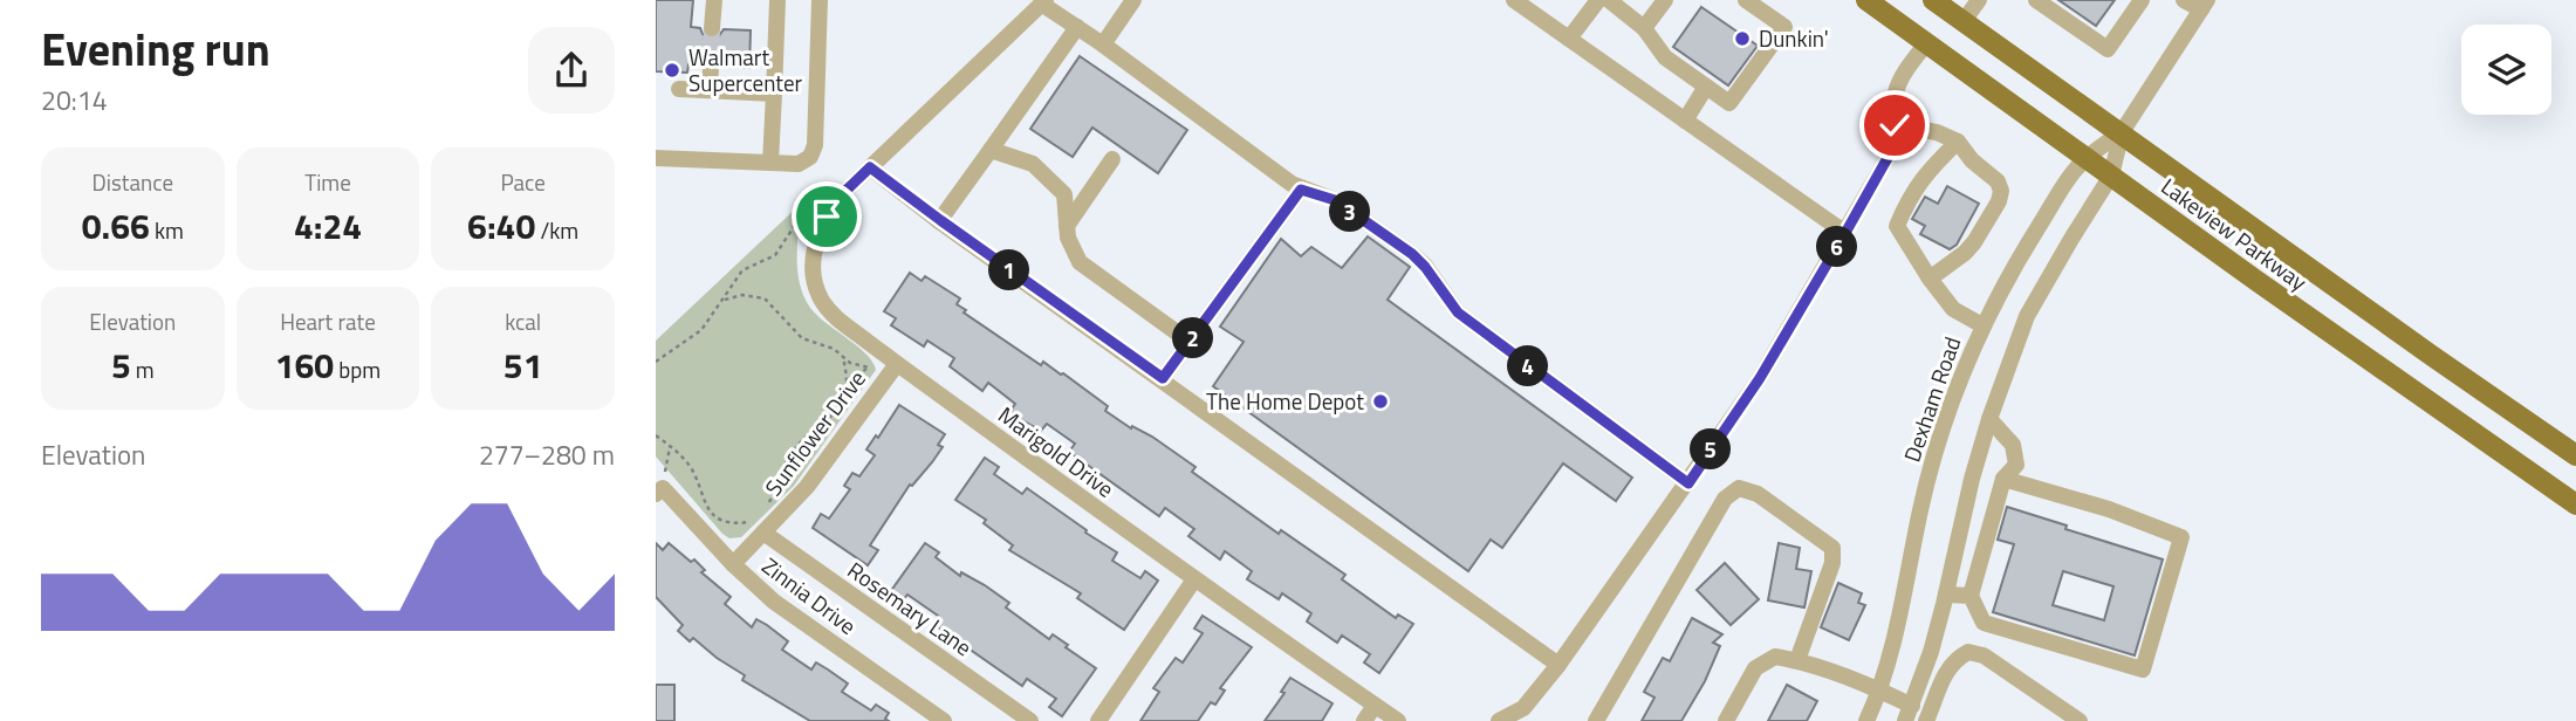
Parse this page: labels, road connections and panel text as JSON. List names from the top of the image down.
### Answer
{
  "streets": {
    "main road": ["Lakeview Parkway"],
    "street": [
      "Dexham Road",
      "Sunflower Drive",
      "Marigold Drive",
      "Zinnia Drive",
      "Rosemary Lane"
    ]
  },
  "crossings": [
    ["Lakeview Parkway", "Dexham Road"],
    ["Sunflower Drive", "Marigold Drive"],
    ["Sunflower Drive", "Zinnia Drive"],
    ["Sunflower Drive", "Rosemary Lane"]
  ],
  "places": ["Dunkin'", "Walmart Supercenter", "The Home Depot"],
  "page": {
    "heading": ["Evening run", "20:14"],
    "stats": [
      ["Distance", "0.66 km"],
      ["Time", "4:24"],
      ["Pace", "6:40 /km"],
      ["Elevation", "5 m"],
      ["Heart rate", "160 bpm"],
      ["kcal", "51"]
    ],
    "pins": [
      "3",
      "6",
      "1",
      "2",
      "4",
      "5"
    ],
    "chart": ["Elevation", "277–280 m"]
  }
}
